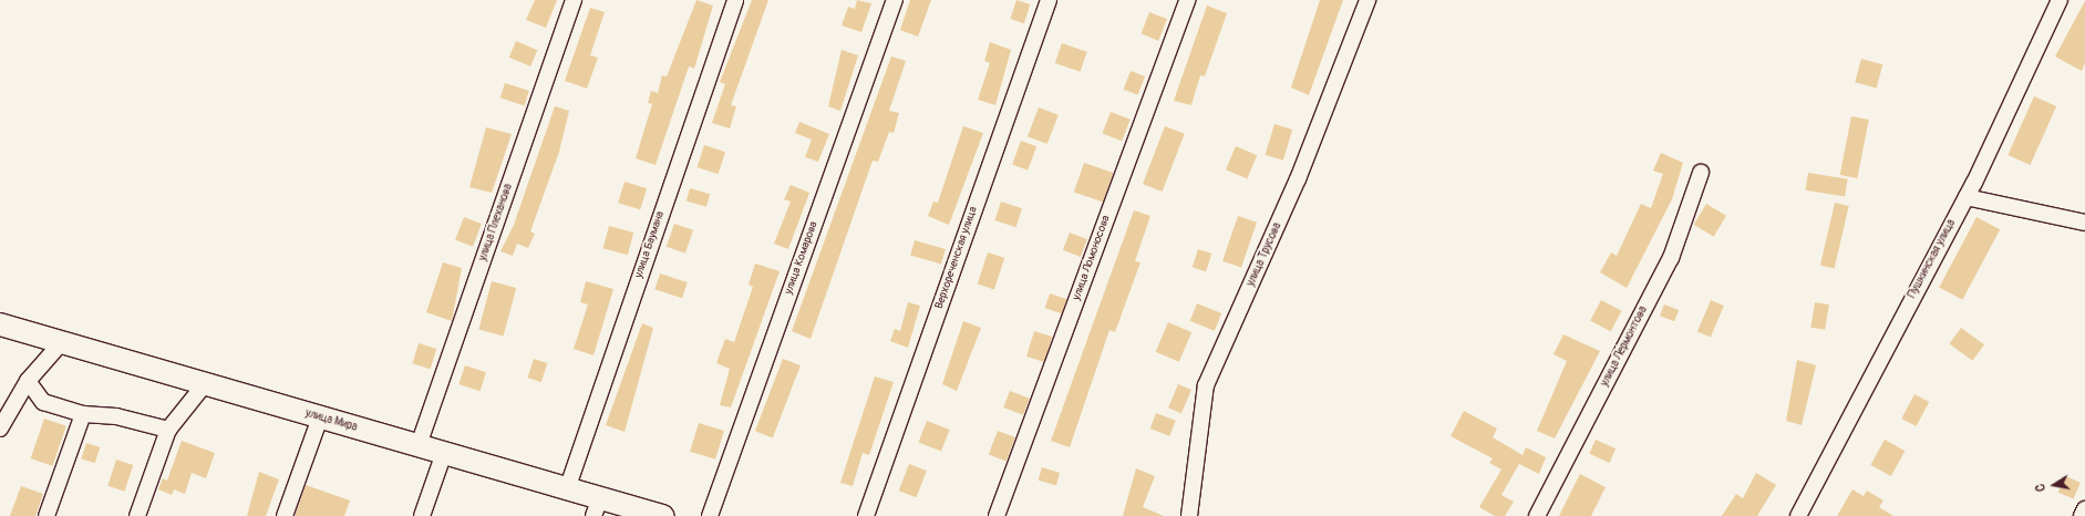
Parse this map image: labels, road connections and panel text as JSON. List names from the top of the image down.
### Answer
{
  "streets": {
    "street": [
      "улица Плеханова",
      "улица Баумана",
      "улица Трусова",
      "улица Комарова",
      "Верхореченская улица",
      "улица Ломоносова",
      "Пушкинская улица",
      "улица Лермонтова",
      "улица Мира"
    ]
  },
  "crossings": [
    ["улица Плеханова", "улица Мира"],
    ["улица Баумана", "улица Мира"]
  ],
  "north": "left"
}
